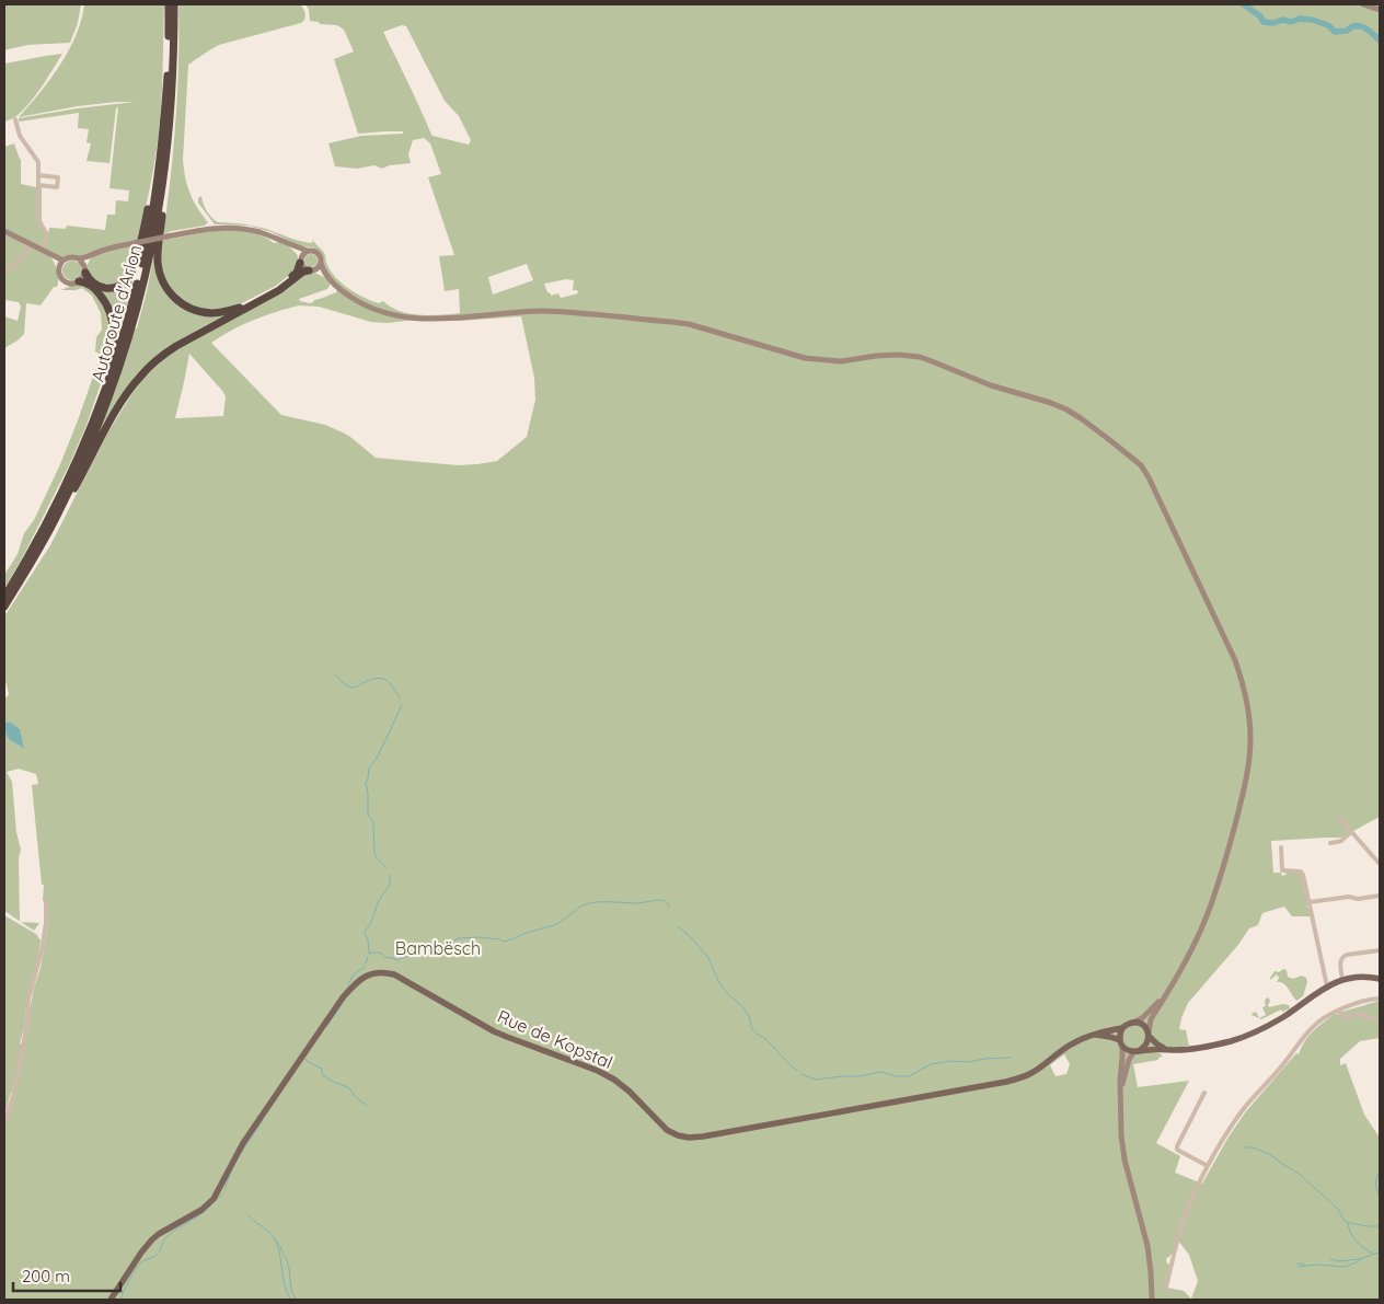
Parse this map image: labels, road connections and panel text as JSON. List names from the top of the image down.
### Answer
{
  "streets": {
    "highway": ["Autoroute d'Arlon"],
    "main road": ["Rue de Kopstal"]
  },
  "parks": ["Bambësch"],
  "scale_bar": "200 m"
}
